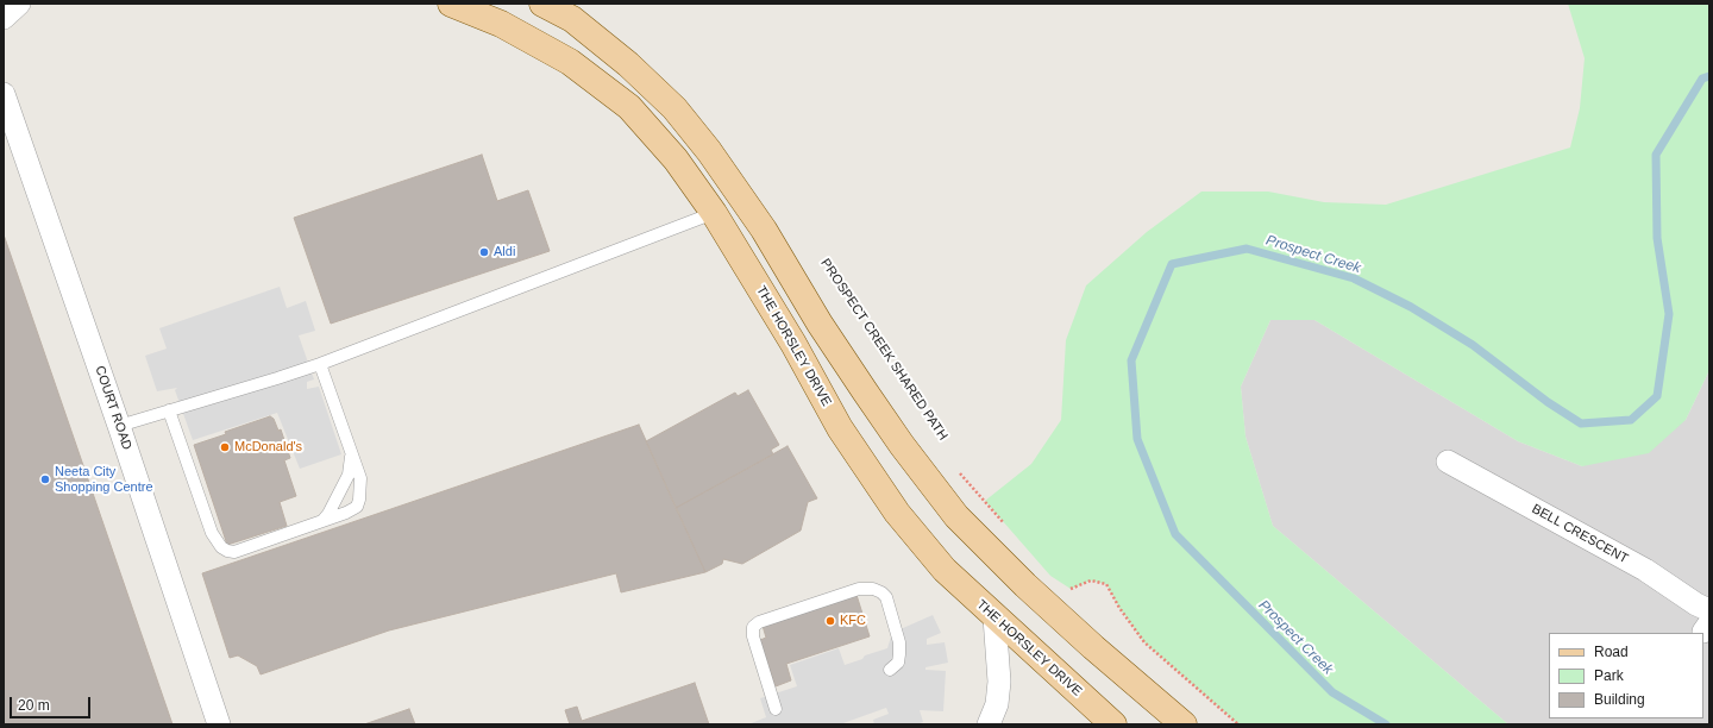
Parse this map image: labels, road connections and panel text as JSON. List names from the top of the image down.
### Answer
{
  "streets": {
    "main road": ["THE HORSLEY DRIVE"],
    "street": ["COURT ROAD", "BELL CRESCENT"]
  },
  "water": ["Prospect Creek"],
  "places": [
    "Aldi",
    "McDonald's",
    "Neeta City Shopping Centre",
    "KFC"
  ],
  "legend": ["Road", "Park", "Building"],
  "scale_bar": "20 m"
}
